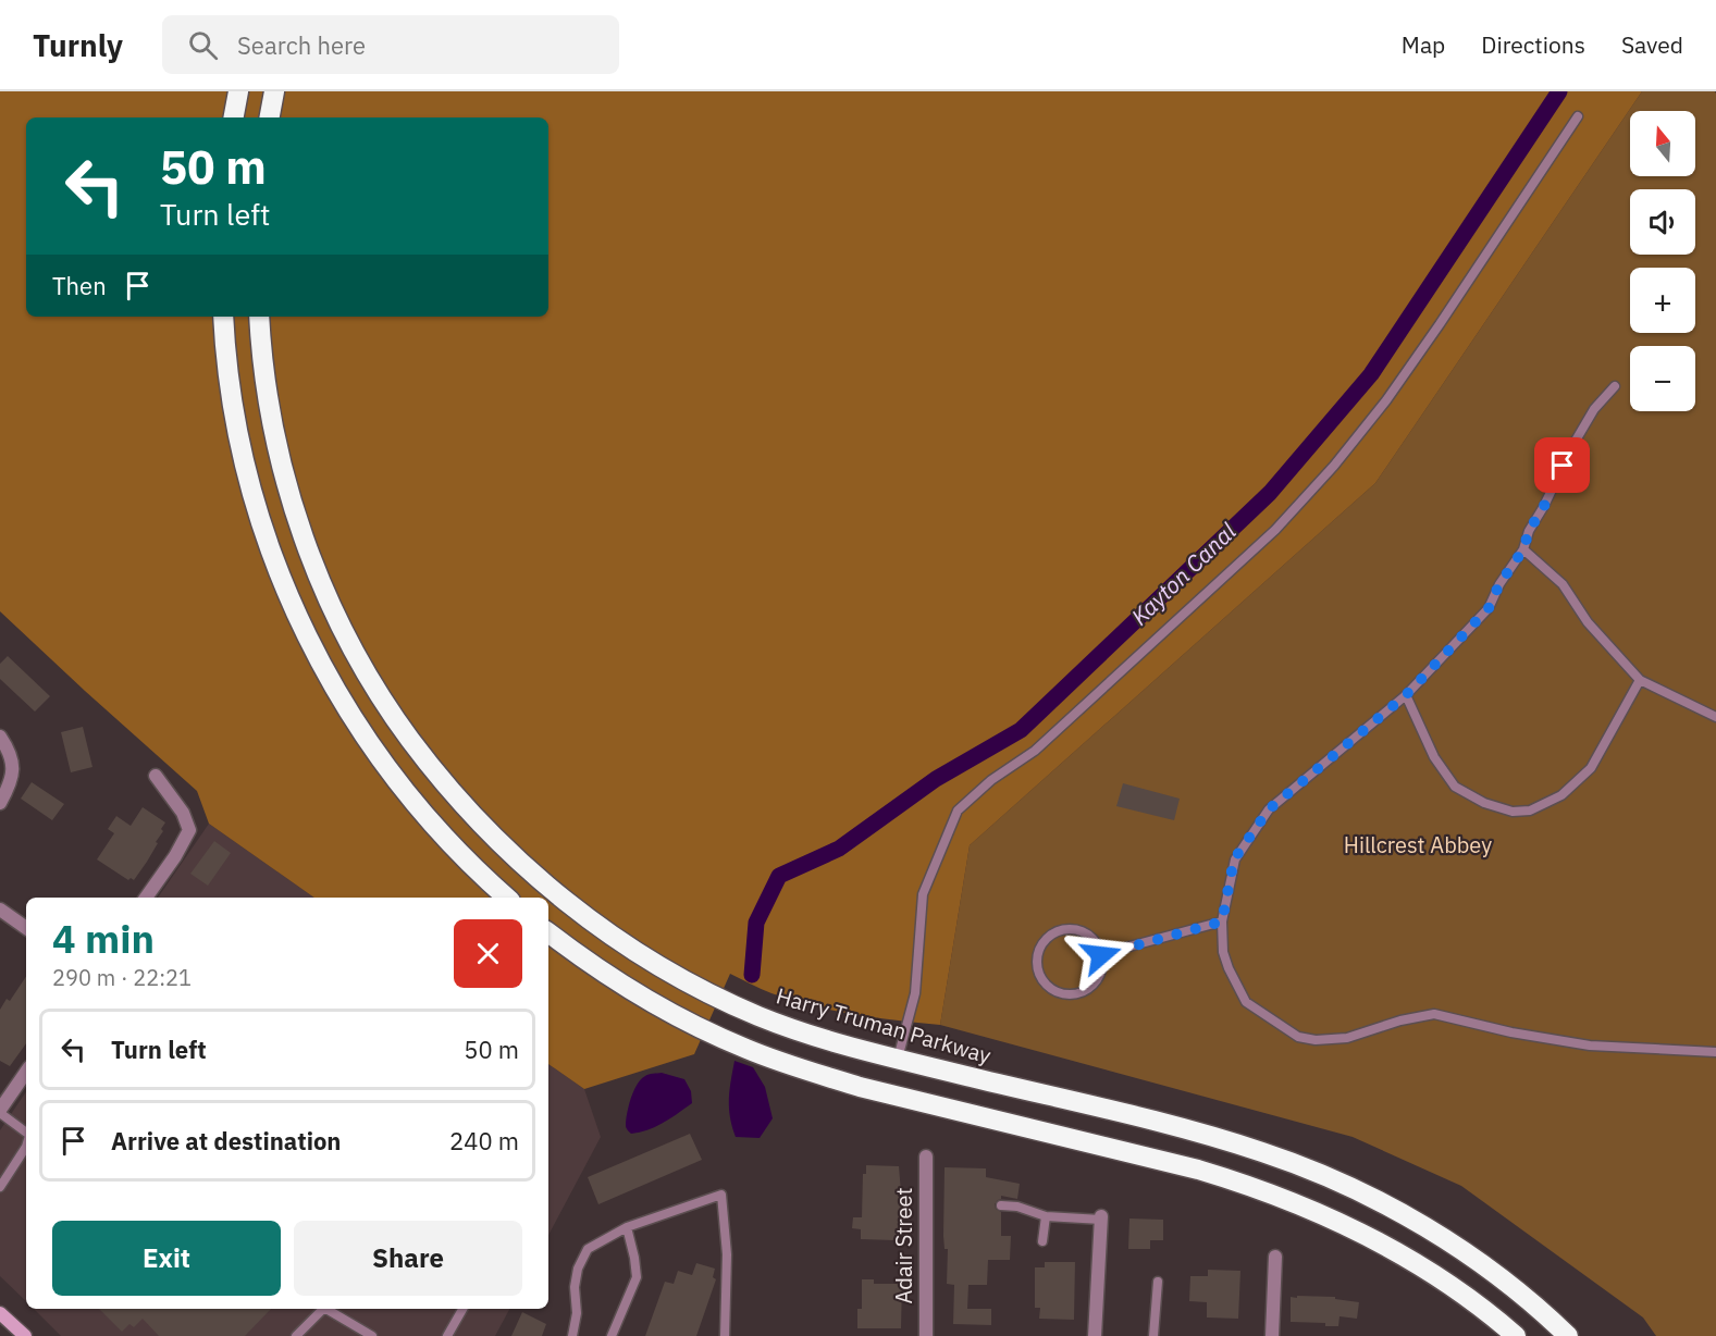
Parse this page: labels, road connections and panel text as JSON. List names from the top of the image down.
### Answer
{
  "streets": {
    "highway": ["Harry Truman Parkway"],
    "street": ["Adair Street"]
  },
  "water": ["Kayton Canal"],
  "parks": ["Hillcrest Abbey"],
  "north": "top",
  "page": {
    "header": "Turnly",
    "search": "Search here",
    "nav": ["Map", "Directions", "Saved"],
    "map_buttons": ["+", "−"],
    "turn": ["50 m", "Turn left"],
    "then": "Then",
    "heading": ["4 min", "290 m · 22:21"],
    "list": [
      {
        "name": "Turn left",
        "value": "50 m"
      },
      {
        "name": "Arrive at destination",
        "value": "240 m"
      }
    ],
    "buttons": ["Exit", "Share"]
  }
}
